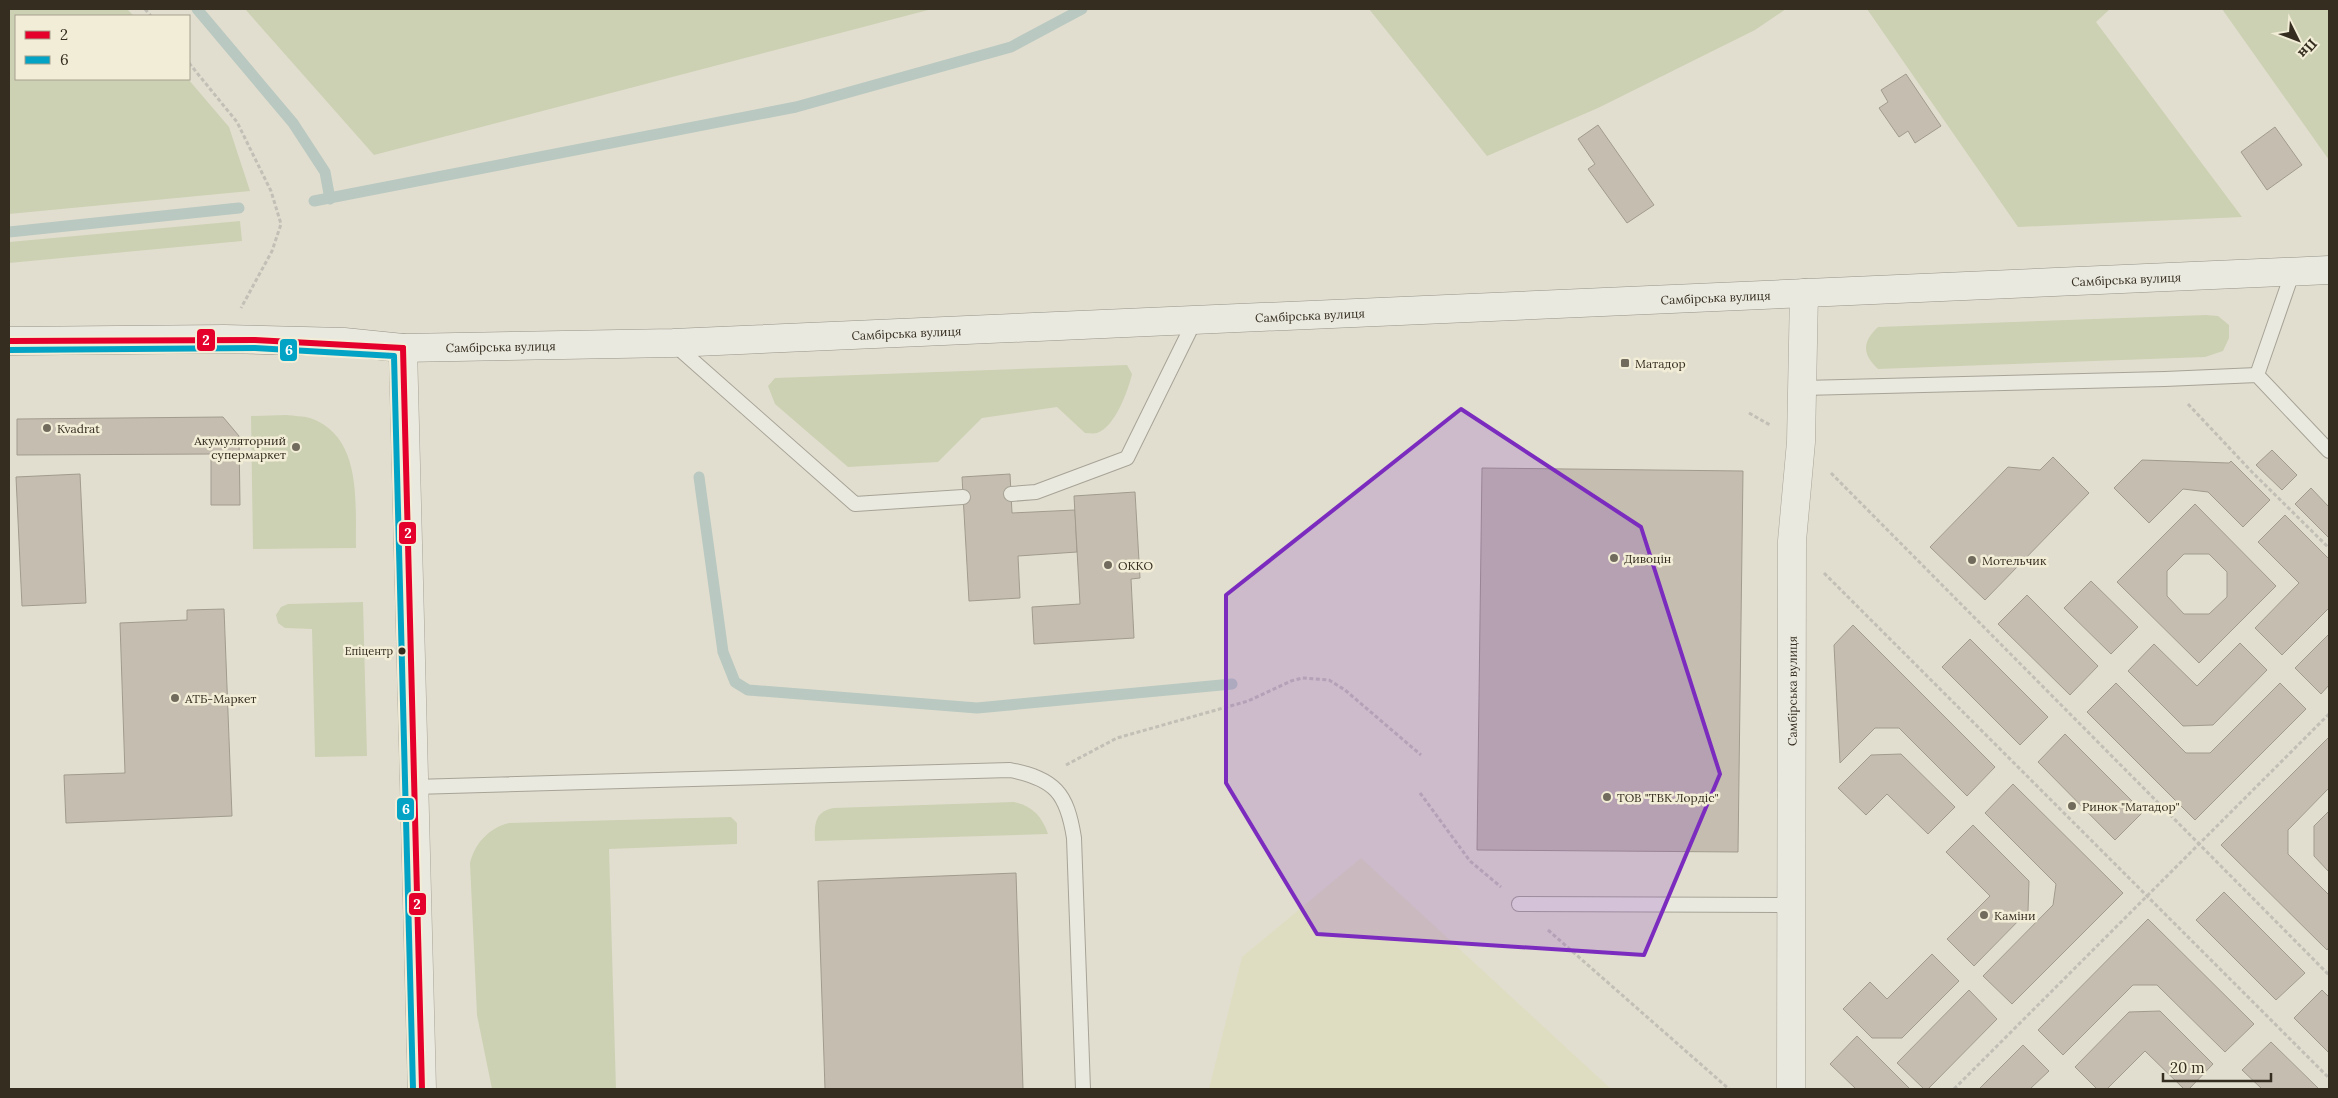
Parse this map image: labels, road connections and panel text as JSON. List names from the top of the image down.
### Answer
{
  "streets": {
    "main road": ["Самбірська вулиця"]
  },
  "places": {
    "transit": ["Матадор"],
    "other": [
      "Kvadrat",
      "Акумуляторний супермаркет",
      "Дивоцін",
      "Мотельчик",
      "ОККО",
      "Епіцентр",
      "АТБ-Маркет",
      "ТОВ \"ТВК Лордіс\"",
      "Ринок \"Матадор\"",
      "Каміни"
    ]
  },
  "lines": ["transit line 2", "transit line 6"],
  "legend": ["2", "6"],
  "scale_bar": "20 m",
  "north": "bottom right"
}
